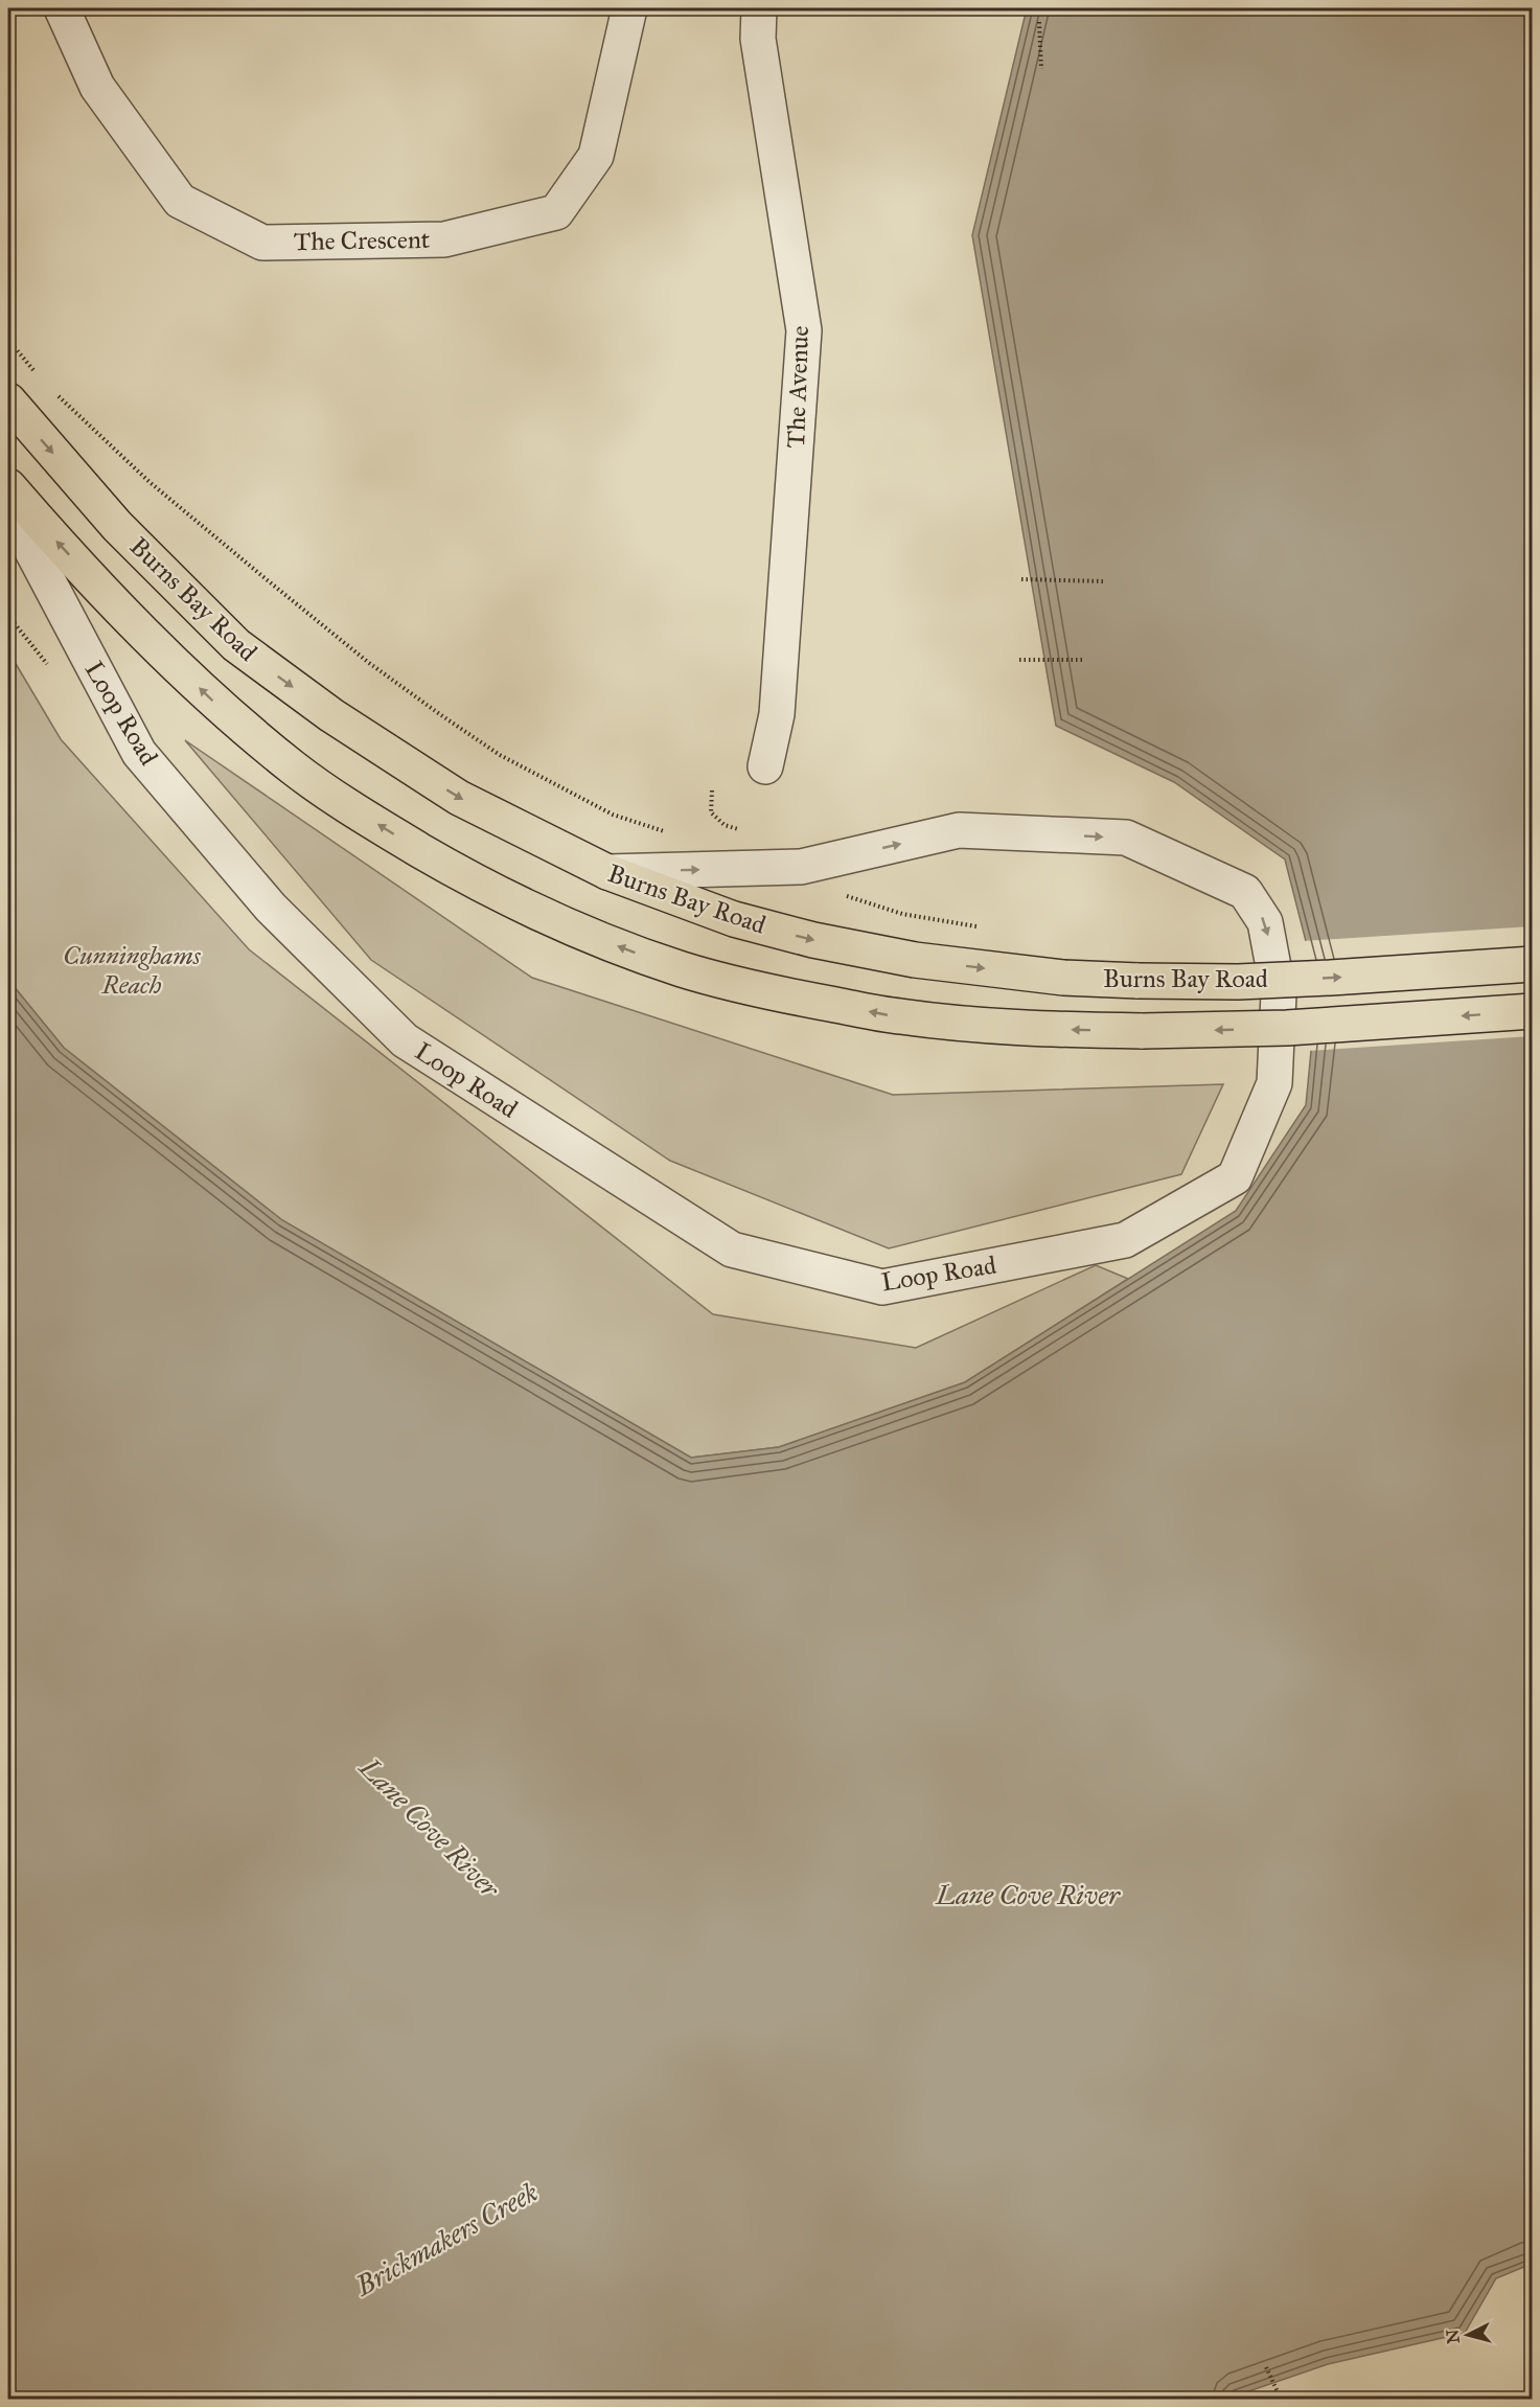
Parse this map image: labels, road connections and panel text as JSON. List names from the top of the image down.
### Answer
{
  "streets": {
    "main road": ["Burns Bay Road"],
    "street": ["The Crescent", "The Avenue", "Loop Road"]
  },
  "crossings": [
    ["Burns Bay Road", "Loop Road"]
  ],
  "water": ["Lane Cove River", "Brickmakers Creek"],
  "parks": ["Cunninghams Reach"],
  "north": "left"
}
